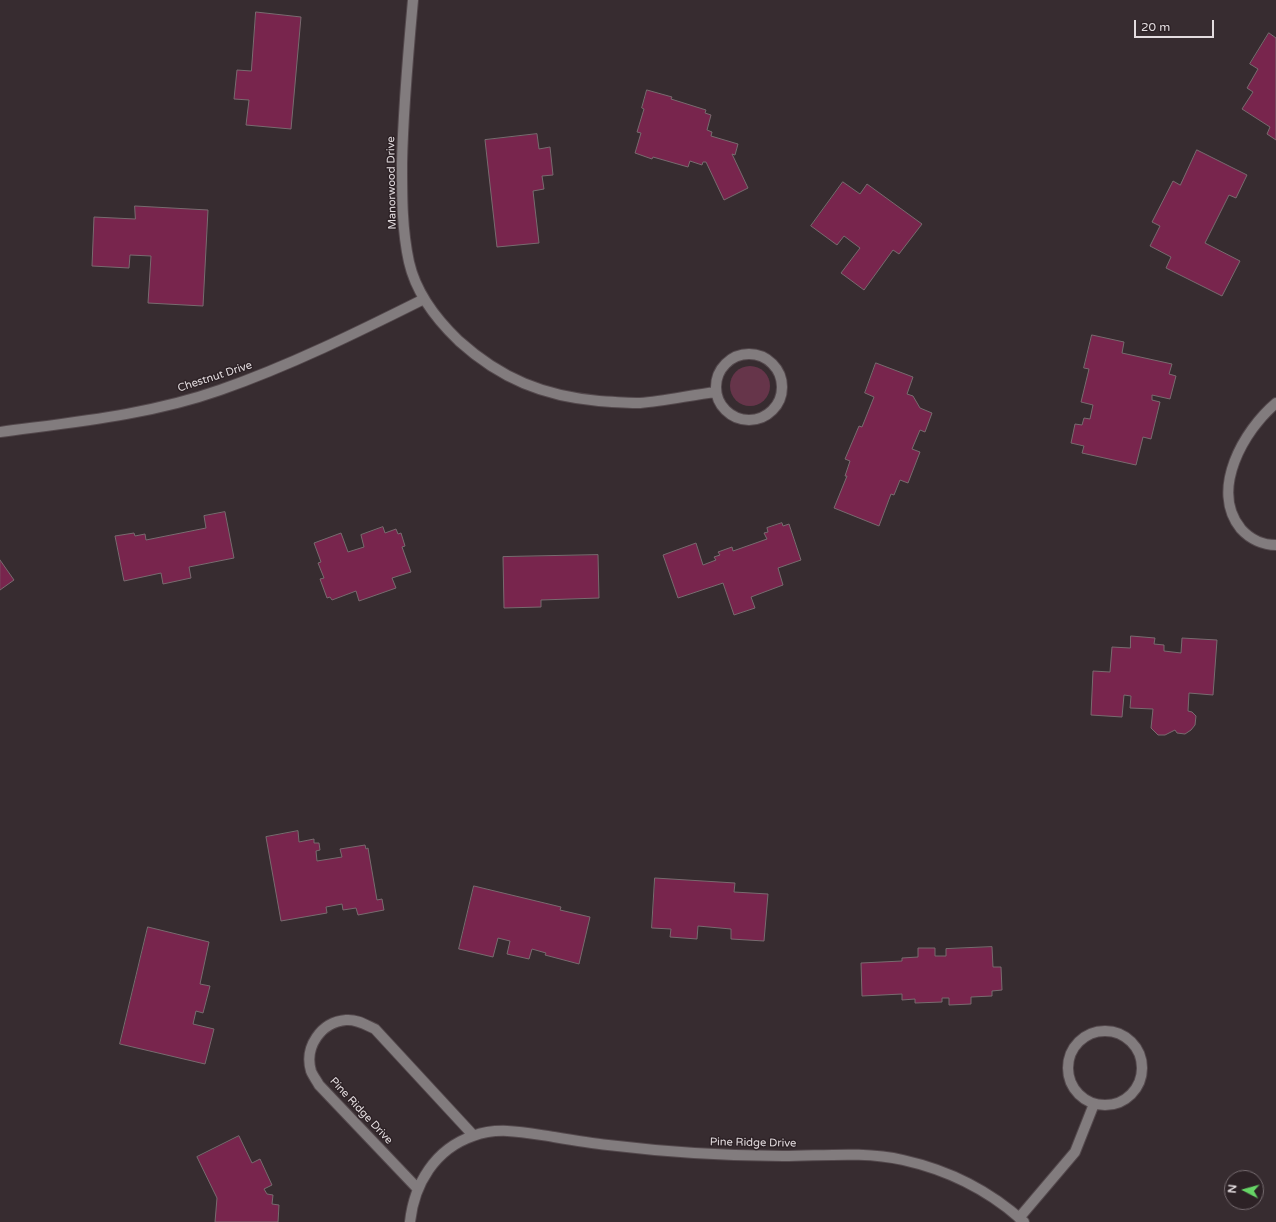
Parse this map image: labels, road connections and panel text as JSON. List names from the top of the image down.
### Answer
{
  "streets": {
    "street": ["Manorwood Drive", "Chestnut Drive", "Pine Ridge Drive"]
  },
  "crossings": [
    ["Manorwood Drive", "Chestnut Drive"]
  ],
  "scale_bar": "20 m",
  "north": "left"
}
